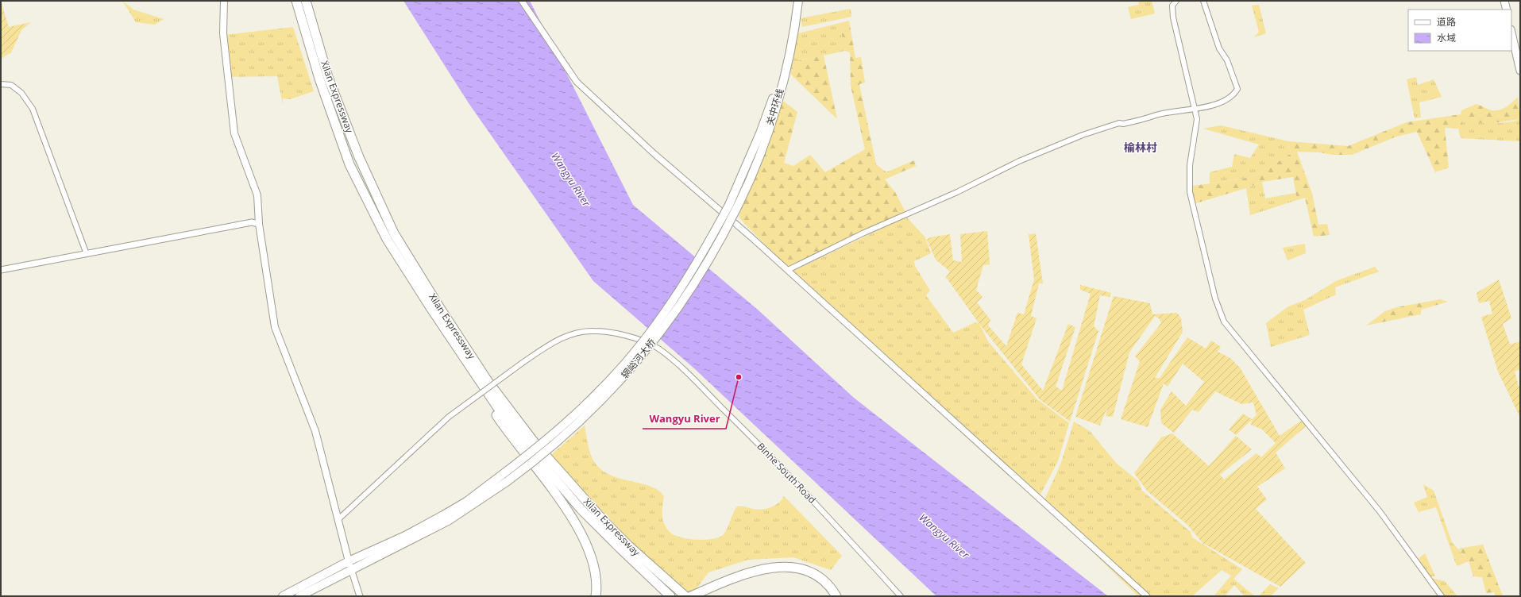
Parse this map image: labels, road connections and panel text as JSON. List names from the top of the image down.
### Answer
{
  "streets": {
    "highway": ["Xilan Expressway", "关中环线", "辋峪河大桥"],
    "street": ["Binhe South Road"]
  },
  "crossings": [
    ["关中环线", "辋峪河大桥"]
  ],
  "districts": ["榆林村"],
  "water": ["Wangyu River"],
  "places": ["Wangyu River"],
  "legend": ["道路", "水域"]
}
